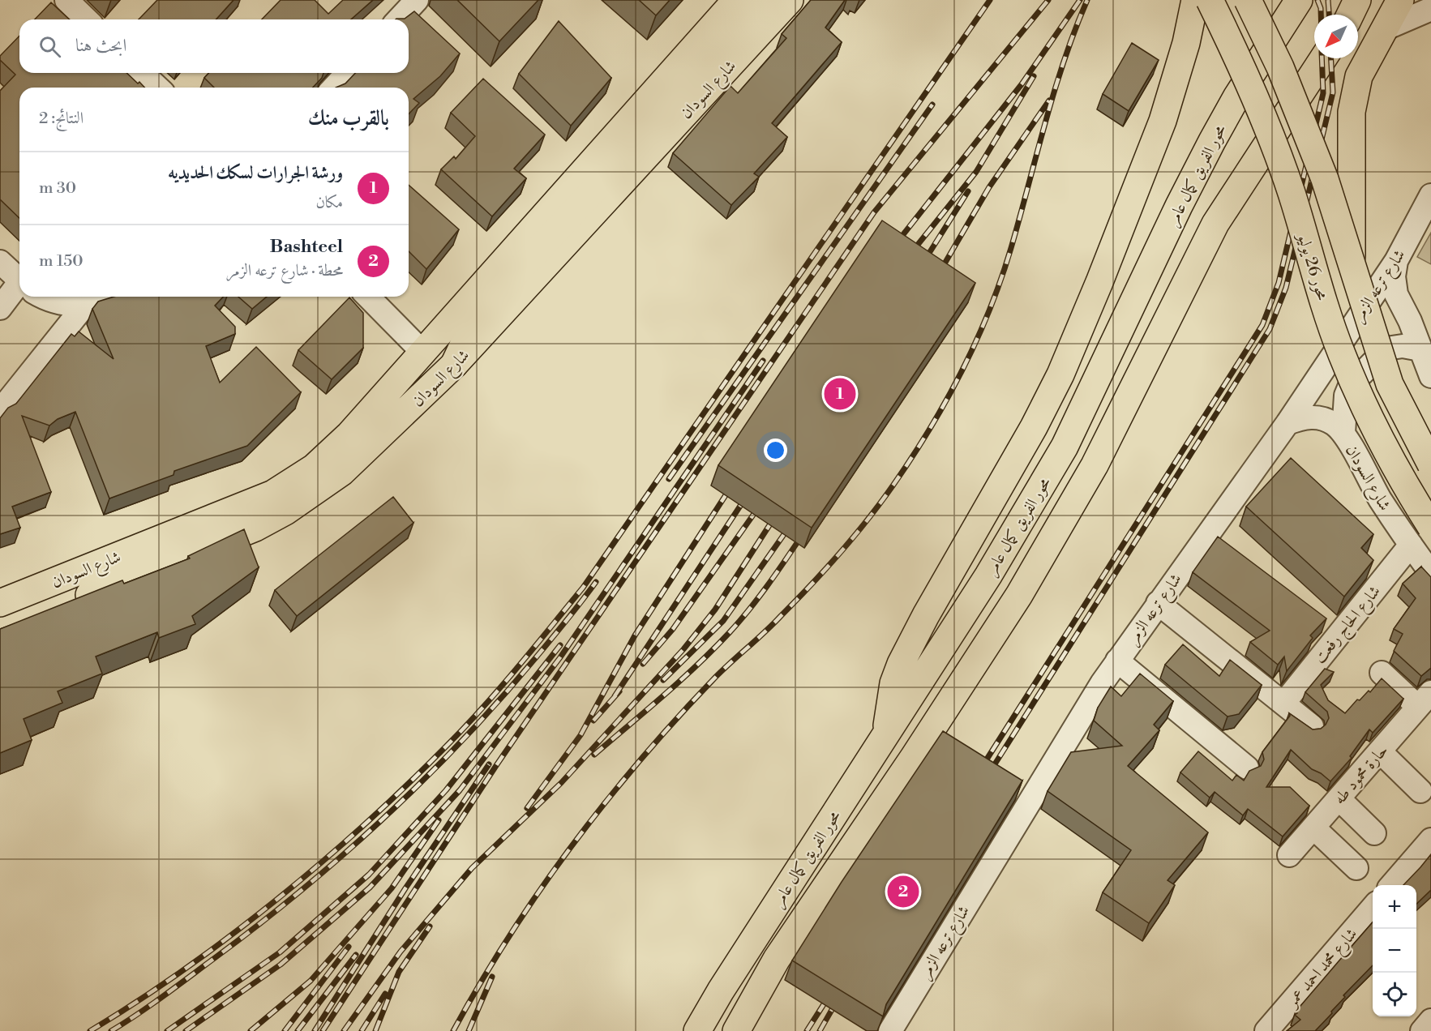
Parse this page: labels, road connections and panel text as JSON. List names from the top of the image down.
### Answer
{
  "streets": {
    "main road": ["شارع السودان", "محور الفريق كمال عامر", "محور 26 يوليو"],
    "street": [
      "شارع ترعه الزمر",
      "شارع الحاج رفعت",
      "حارة محمود طه",
      "شارع محمد احمد عمر"
    ]
  },
  "crossings": [
    ["شارع السودان", "شارع ترعه الزمر"],
    ["شارع السودان", "شارع الحاج رفعت"]
  ],
  "north": "bottom left",
  "page": {
    "search": "ابحث هنا",
    "heading": ["بالقرب منك", "النتائج: 2"],
    "list": [
      {
        "mark": "1",
        "name": "ورشة الجرارات لسكك الحديديه",
        "note": "مكان",
        "value": "30 m"
      },
      {
        "mark": "2",
        "name": "Bashteel",
        "note": "محطة · شارع ترعه الزمر",
        "value": "150 m"
      }
    ],
    "pins": ["1", "2"],
    "map_buttons": ["+", "−"]
  }
}
